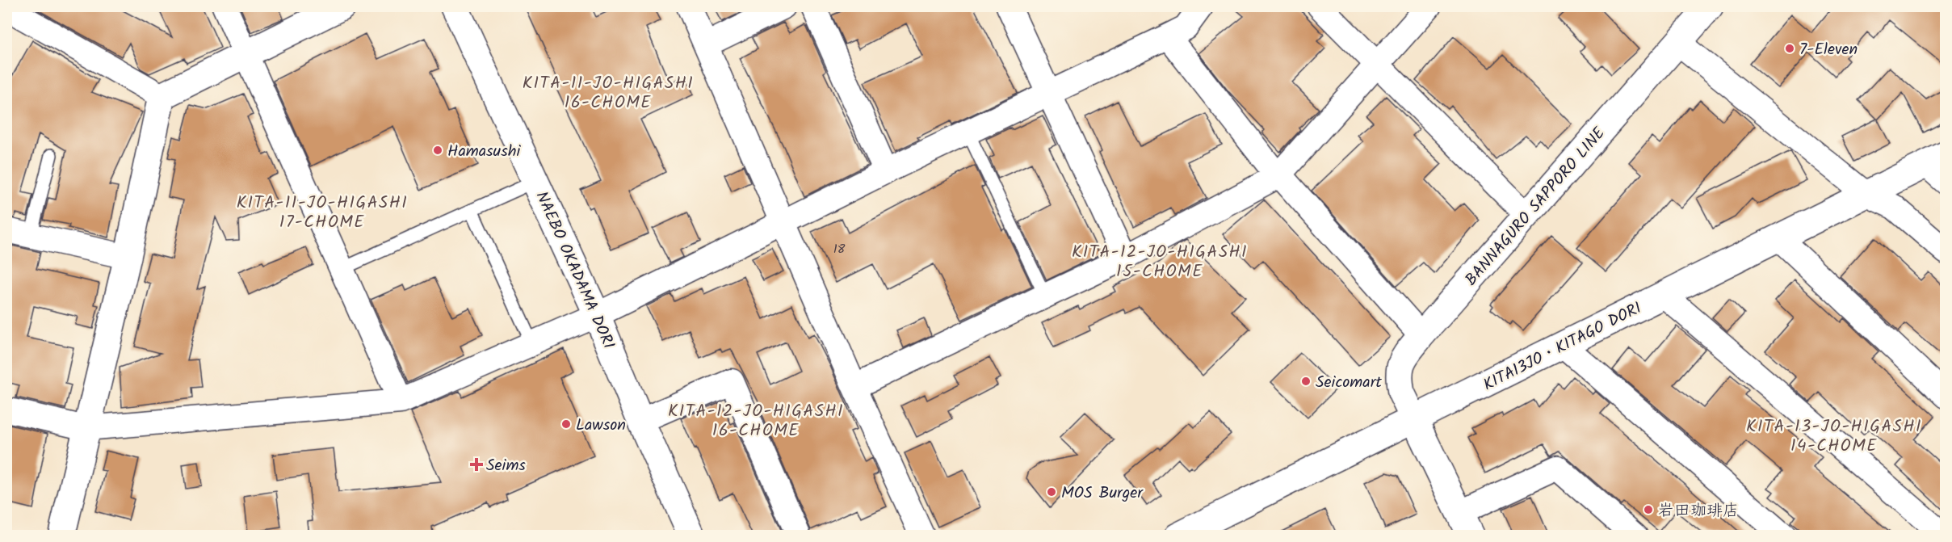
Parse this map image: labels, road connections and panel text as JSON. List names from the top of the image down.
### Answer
{
  "streets": {
    "street": ["BANNAGURO SAPPORO LINE", "NAEBO OKADAMA DORI", "KITA13JO・KITAGO DORI"]
  },
  "crossings": [
    ["BANNAGURO SAPPORO LINE", "KITA13JO・KITAGO DORI"]
  ],
  "districts": [
    "KITA-11-JO-HIGASHI 16-CHOME",
    "KITA-11-JO-HIGASHI 17-CHOME",
    "KITA-12-JO-HIGASHI 15-CHOME",
    "KITA-12-JO-HIGASHI 16-CHOME",
    "KITA-13-JO-HIGASHI 14-CHOME"
  ],
  "places": {
    "other": [
      "7-Eleven",
      "Hamasushi",
      "Seicomart",
      "Lawson",
      "MOS Burger",
      "岩田珈琲店"
    ],
    "health": ["Seims"]
  },
  "house_numbers": ["18"]
}
